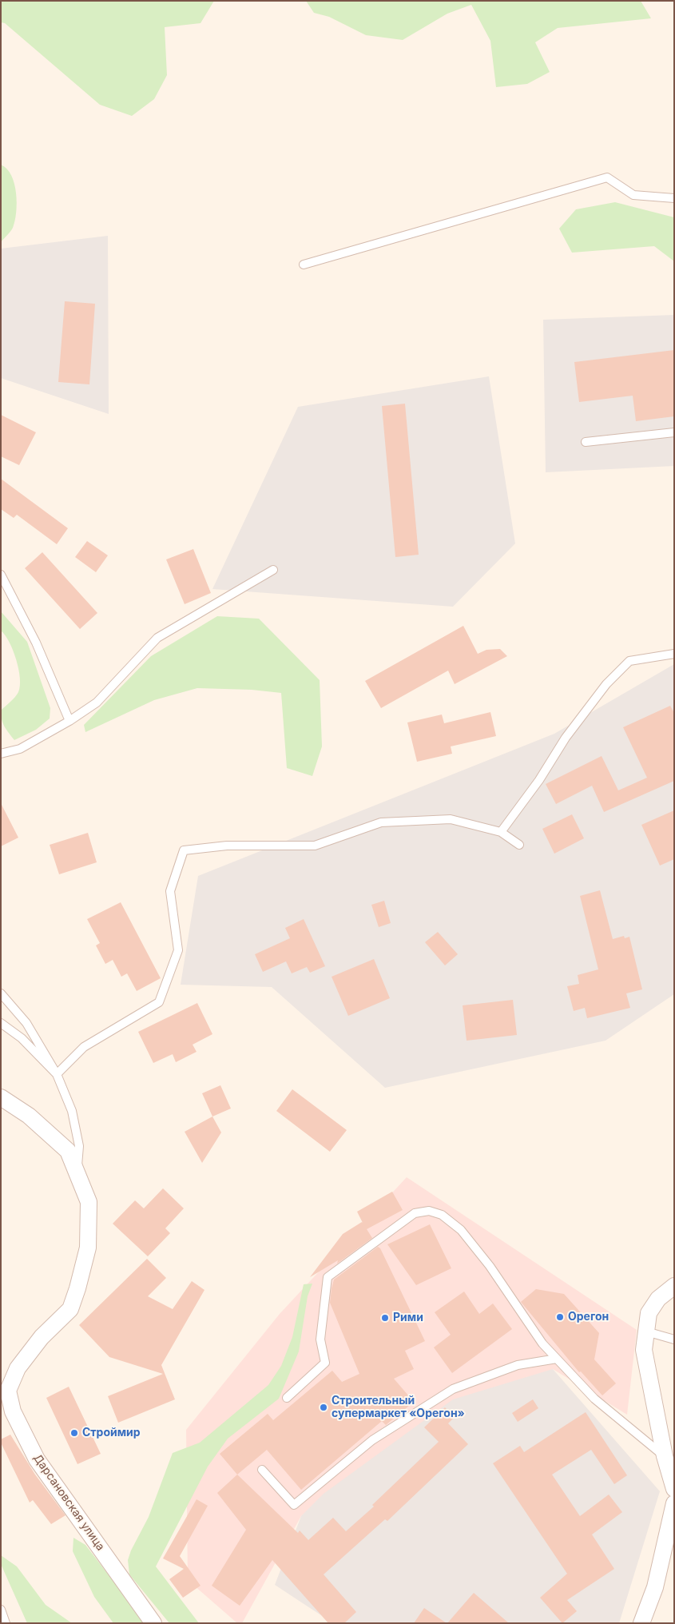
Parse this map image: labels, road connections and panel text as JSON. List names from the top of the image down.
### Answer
{
  "streets": {
    "street": ["Дарсановская улица"]
  },
  "places": [
    "Орегон",
    "Рими",
    "Строительный супермаркет «Орегон»",
    "Строймир"
  ]
}
